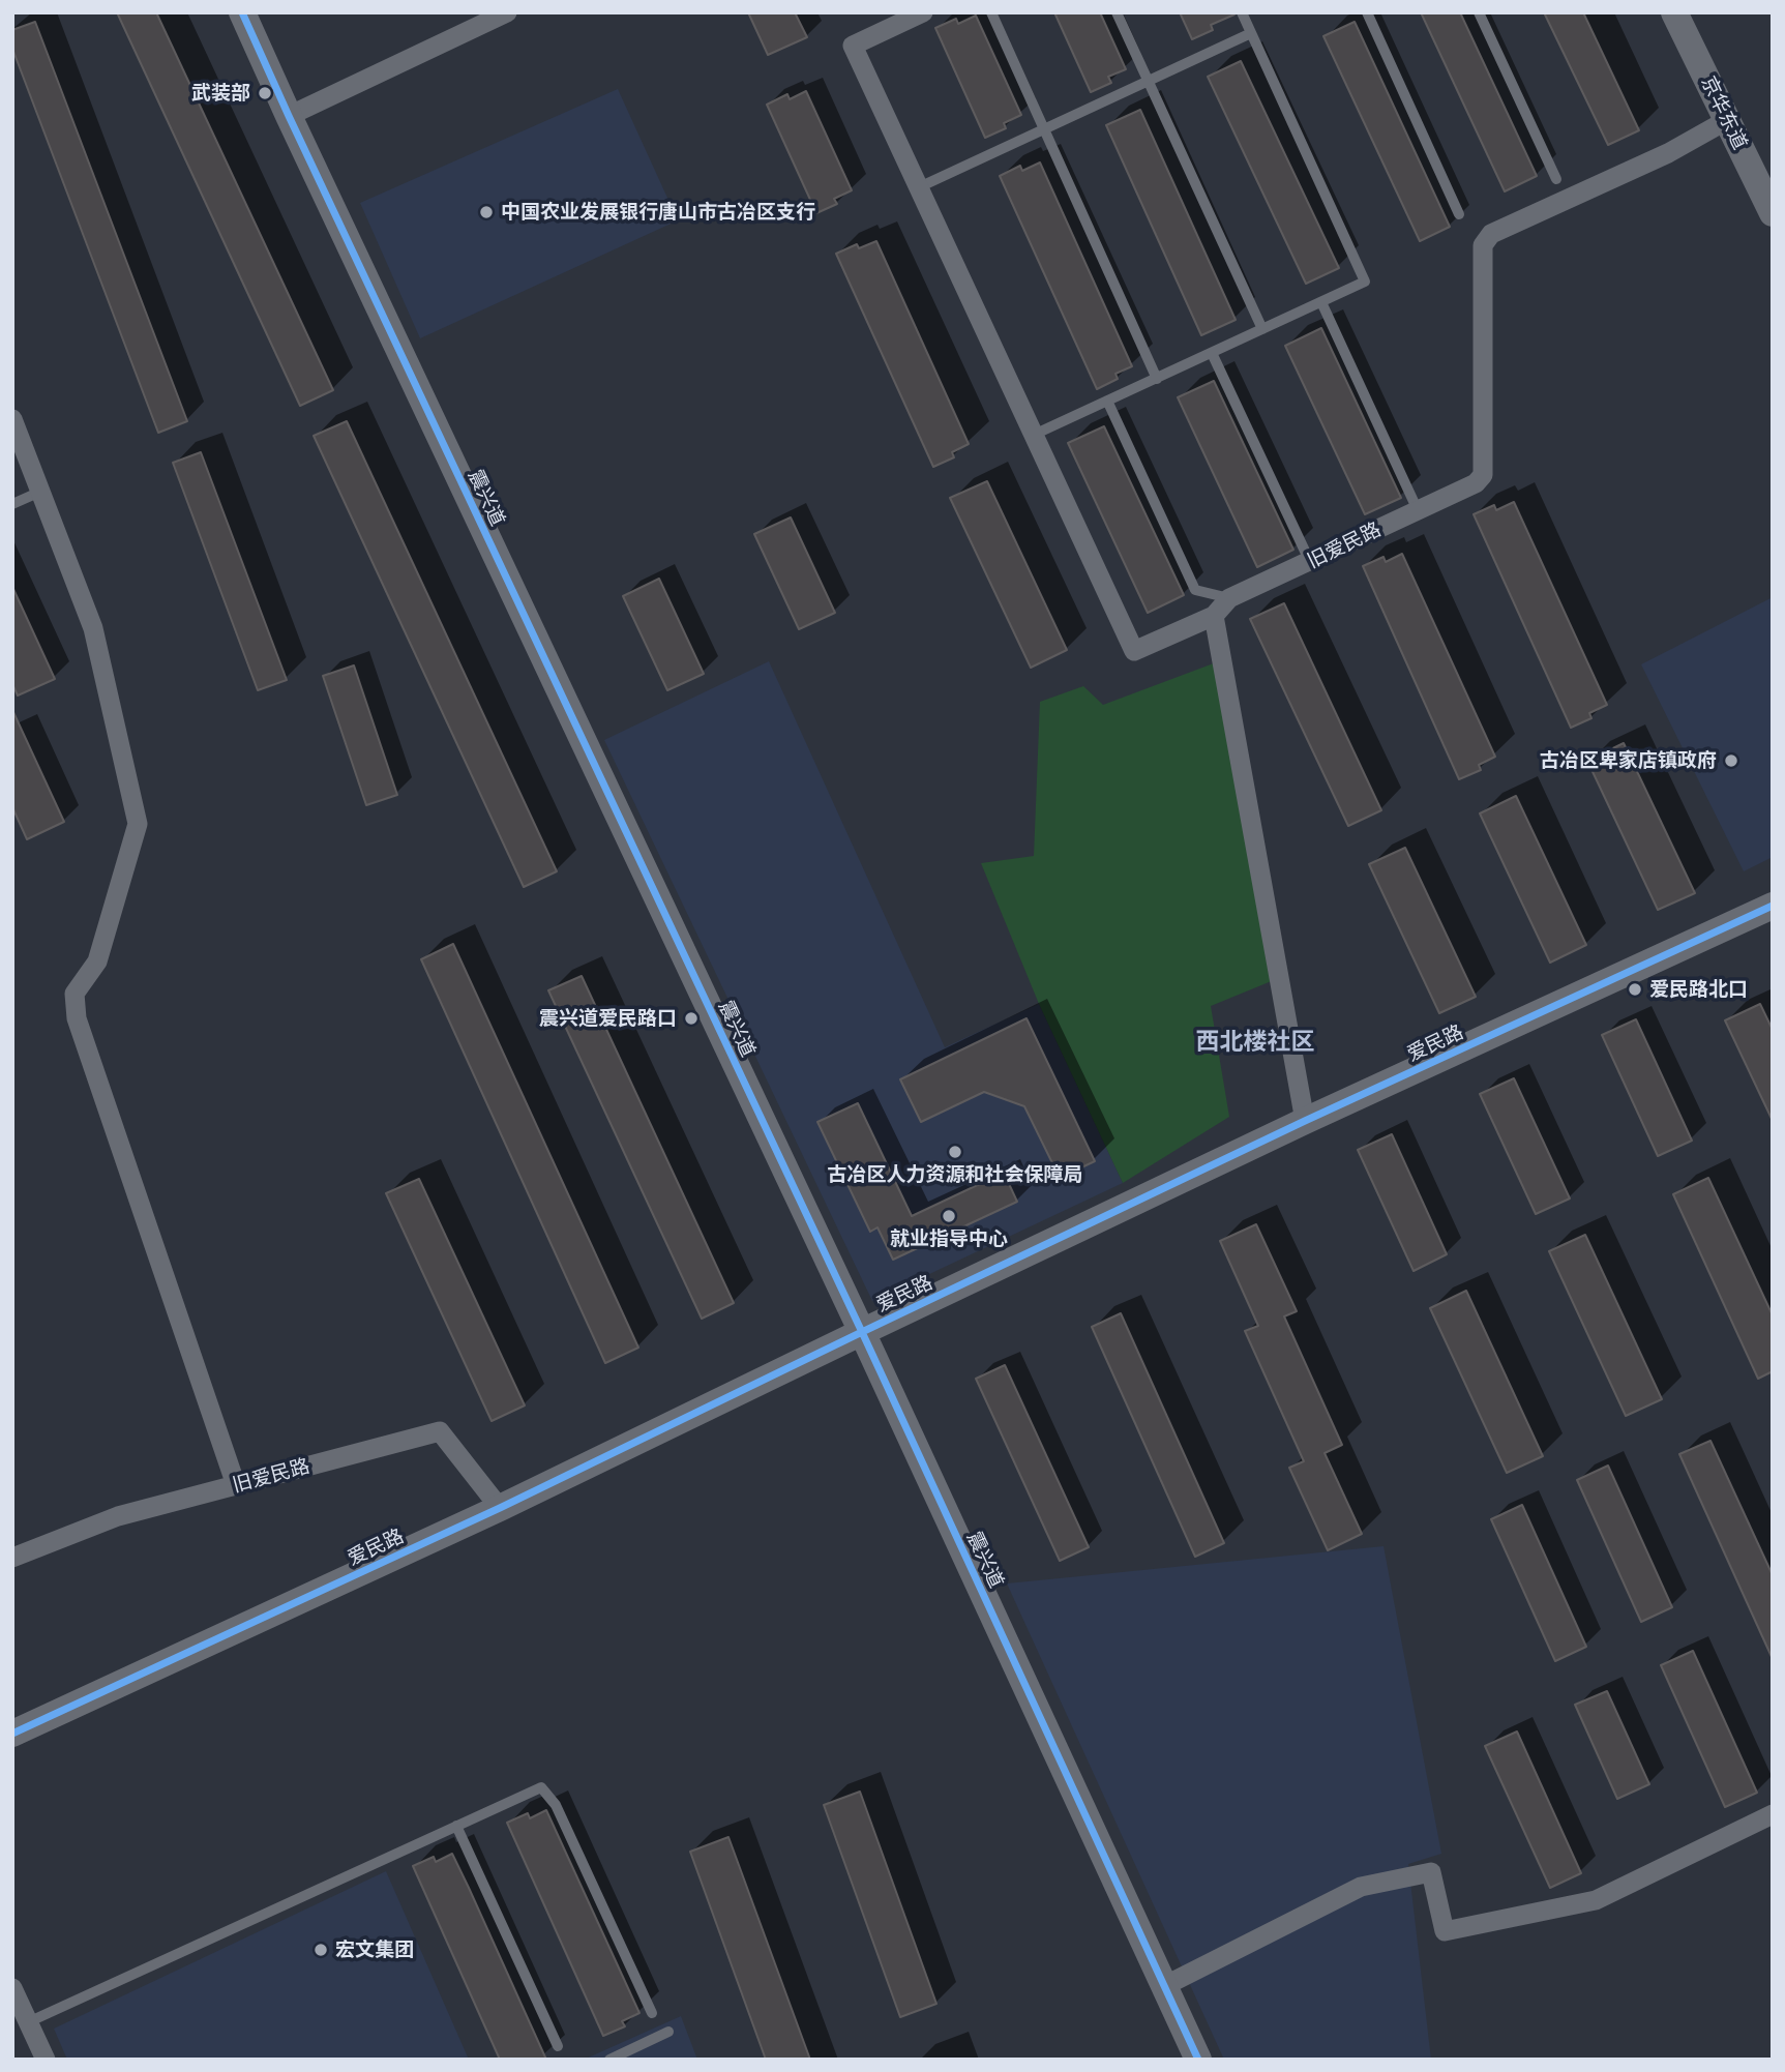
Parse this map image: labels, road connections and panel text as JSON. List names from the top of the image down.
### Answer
{
  "streets": {
    "street": [
      "京华东道",
      "震兴道",
      "旧爱民路",
      "爱民路"
    ]
  },
  "crossings": [
    ["京华东道", "旧爱民路"],
    ["震兴道", "爱民路"],
    ["旧爱民路", "爱民路"]
  ],
  "districts": ["西北楼社区"],
  "places": [
    "武装部",
    "中国农业发展银行唐山市古冶区支行",
    "古冶区卑家店镇政府",
    "爱民路北口",
    "震兴道爱民路口",
    "古冶区人力资源和社会保障局",
    "就业指导中心",
    "宏文集团"
  ]
}
